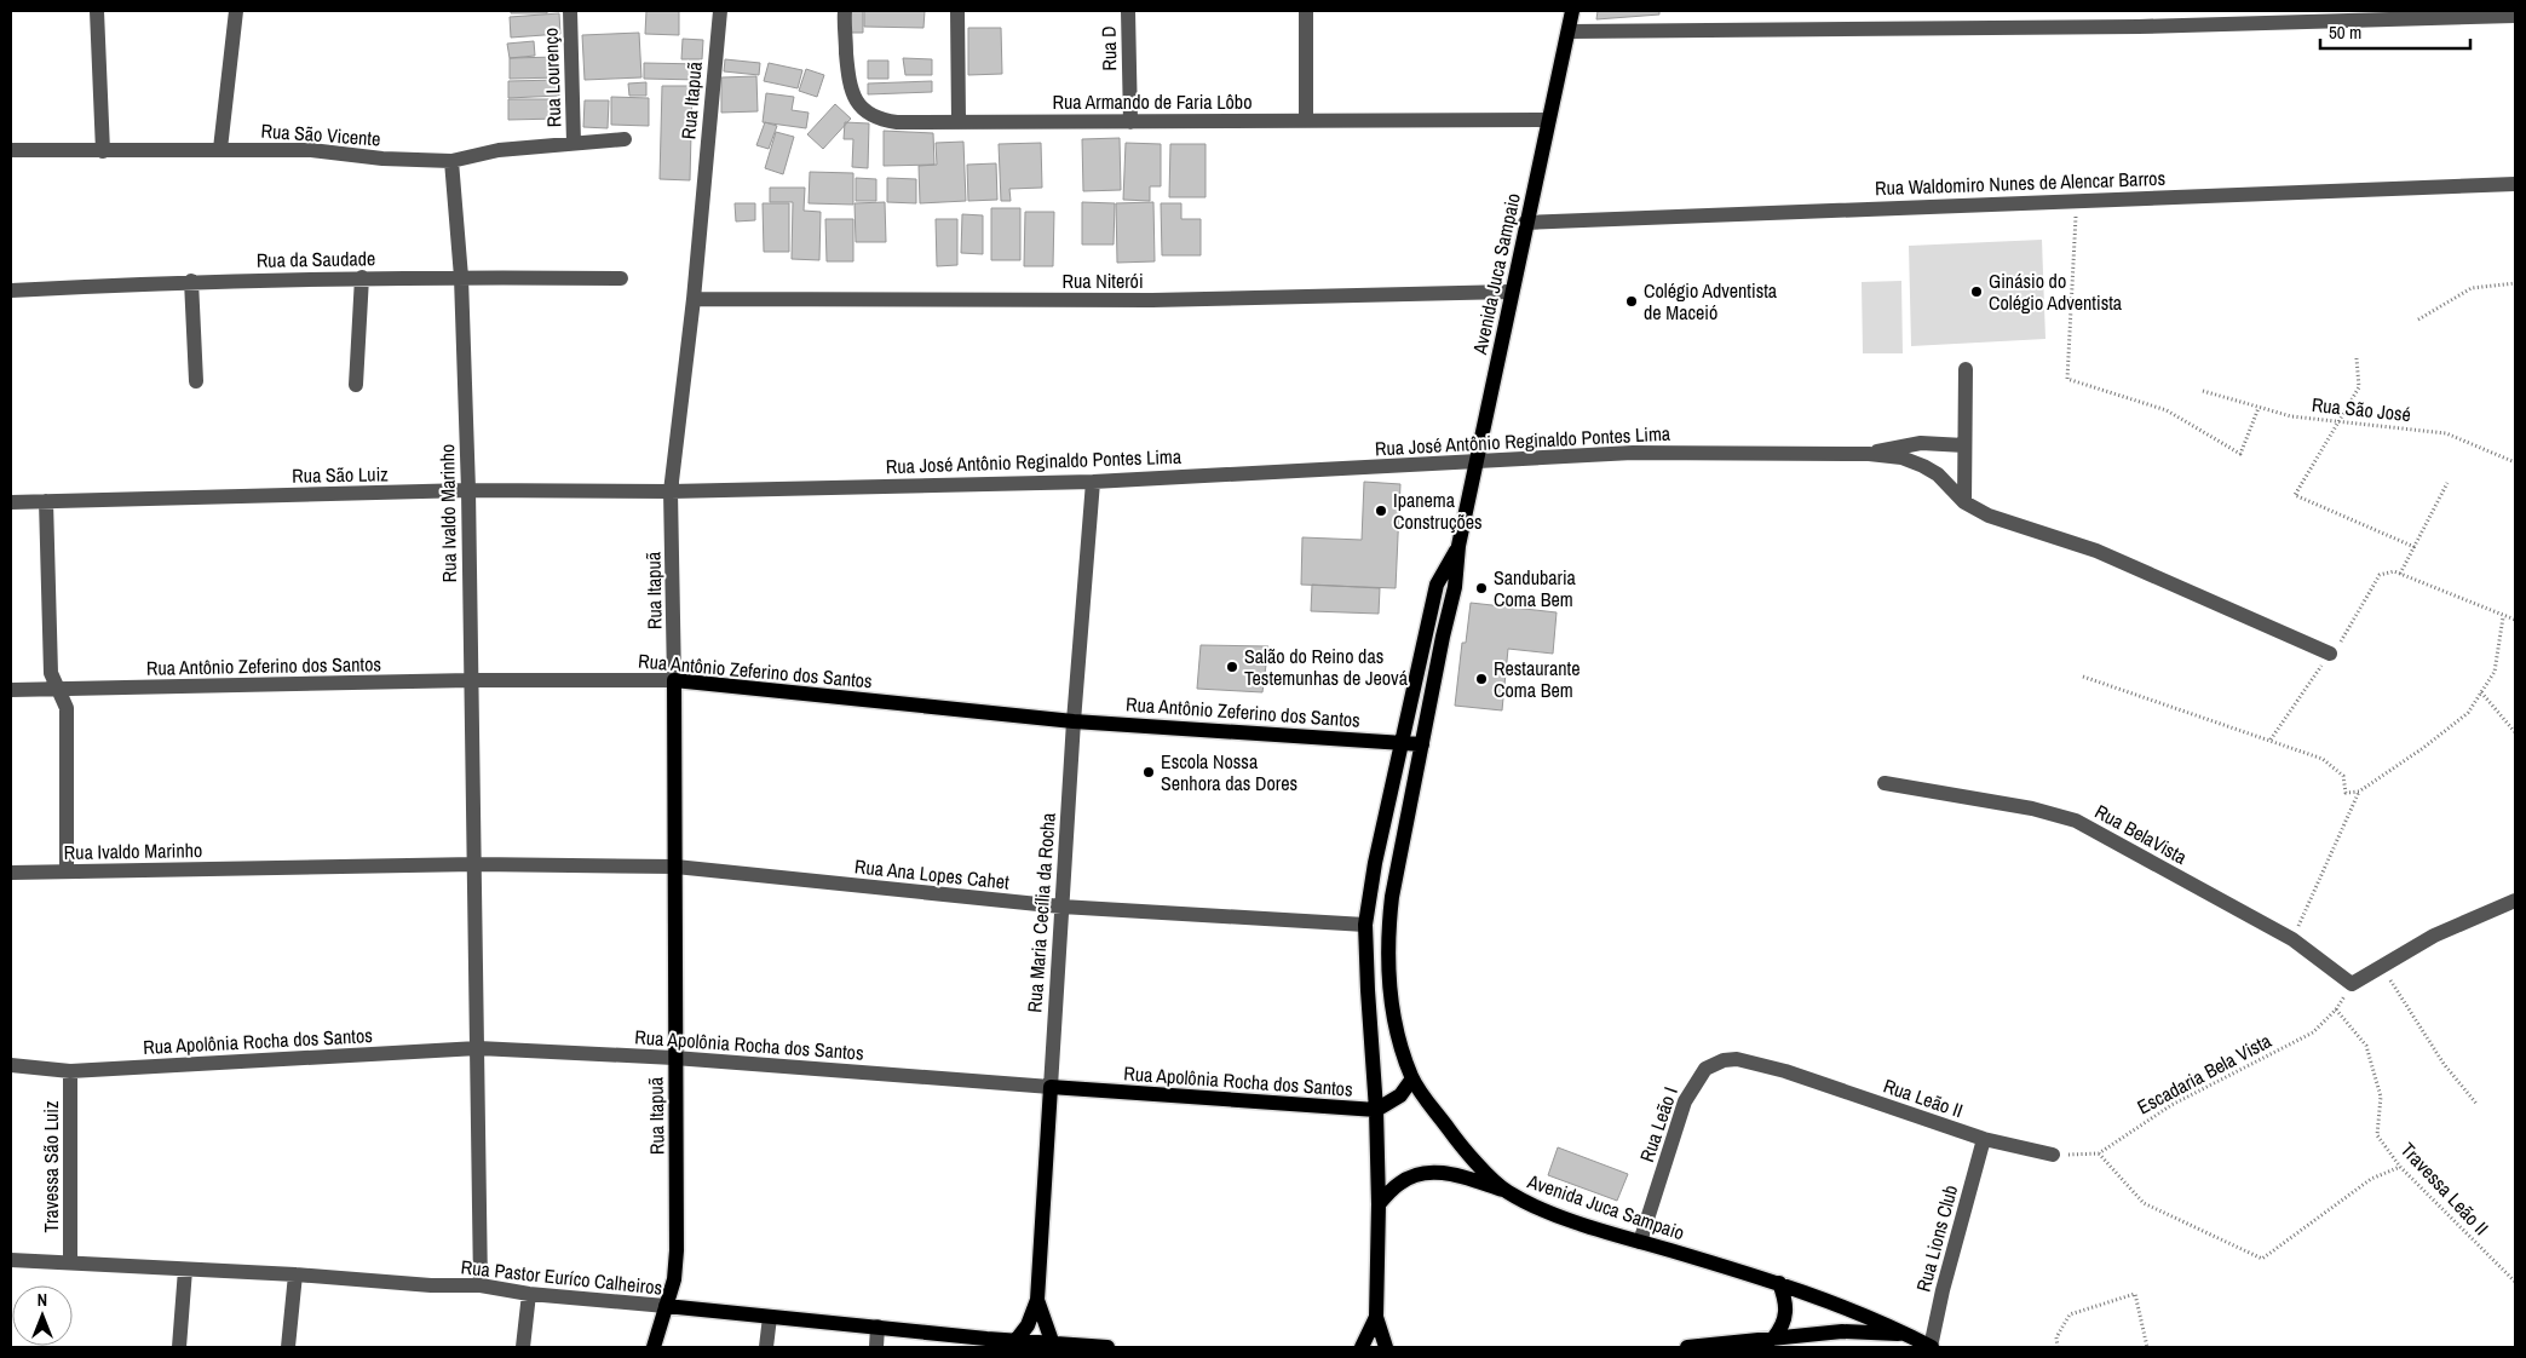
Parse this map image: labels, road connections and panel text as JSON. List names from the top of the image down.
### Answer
{
  "streets": {
    "main road": [
      "Rua Itapuã",
      "Avenida Juca Sampaio",
      "Rua Antônio Zeferino dos Santos",
      "Rua Maria Cecília da Rocha",
      "Rua Apolônia Rocha dos Santos",
      "Rua Pastor Euríco Calheiros"
    ],
    "street": [
      "Rua D",
      "Rua Lourenço",
      "Rua Armando de Faria Lôbo",
      "Rua São Vicente",
      "Rua Waldomiro Nunes de Alencar Barros",
      "Rua da Saudade",
      "Rua Niterói",
      "Rua José Antônio Reginaldo Pontes Lima",
      "Rua São Luiz",
      "Rua Ivaldo Marinho",
      "Rua BelaVista",
      "Rua Ana Lopes Cahet",
      "Rua Leão II",
      "Rua Leão I",
      "Travessa São Luiz",
      "Rua Lions Club"
    ],
    "path": ["Rua São José", "Escadaria Bela Vista", "Travessa Leão II"]
  },
  "crossings": [
    ["Rua D", "Rua Armando de Faria Lôbo"],
    ["Rua Lourenço", "Rua São Vicente"],
    ["Rua Itapuã", "Rua Niterói"],
    ["Rua Itapuã", "Rua José Antônio Reginaldo Pontes Lima"],
    ["Rua Itapuã", "Rua São Luiz"],
    ["Rua Itapuã", "Rua Ivaldo Marinho"],
    ["Rua Itapuã", "Rua Antônio Zeferino dos Santos"],
    ["Rua Itapuã", "Rua Ana Lopes Cahet"],
    ["Rua Itapuã", "Rua Apolônia Rocha dos Santos"],
    ["Rua Itapuã", "Rua Pastor Euríco Calheiros"],
    ["Rua Armando de Faria Lôbo", "Avenida Juca Sampaio"],
    ["Rua São Vicente", "Rua Ivaldo Marinho"],
    ["Rua Waldomiro Nunes de Alencar Barros", "Avenida Juca Sampaio"],
    ["Rua da Saudade", "Rua Ivaldo Marinho"],
    ["Avenida Juca Sampaio", "Rua Niterói"],
    ["Avenida Juca Sampaio", "Rua José Antônio Reginaldo Pontes Lima"],
    ["Avenida Juca Sampaio", "Rua Antônio Zeferino dos Santos"],
    ["Avenida Juca Sampaio", "Rua Ana Lopes Cahet"],
    ["Avenida Juca Sampaio", "Rua Apolônia Rocha dos Santos"],
    ["Avenida Juca Sampaio", "Rua Leão I"],
    ["Avenida Juca Sampaio", "Rua Lions Club"],
    ["Rua José Antônio Reginaldo Pontes Lima", "Rua São Luiz"],
    ["Rua José Antônio Reginaldo Pontes Lima", "Rua Maria Cecília da Rocha"],
    ["Rua São Luiz", "Rua Ivaldo Marinho"],
    ["Rua Ivaldo Marinho", "Rua Antônio Zeferino dos Santos"],
    ["Rua Ivaldo Marinho", "Rua Ana Lopes Cahet"],
    ["Rua Ivaldo Marinho", "Rua Apolônia Rocha dos Santos"],
    ["Rua Ivaldo Marinho", "Rua Pastor Euríco Calheiros"],
    ["Rua Antônio Zeferino dos Santos", "Rua Maria Cecília da Rocha"],
    ["Rua BelaVista", "Escadaria Bela Vista"],
    ["Rua Ana Lopes Cahet", "Rua Maria Cecília da Rocha"],
    ["Rua Maria Cecília da Rocha", "Rua Apolônia Rocha dos Santos"],
    ["Rua Maria Cecília da Rocha", "Rua Pastor Euríco Calheiros"],
    ["Rua Apolônia Rocha dos Santos", "Travessa São Luiz"],
    ["Escadaria Bela Vista", "Travessa Leão II"],
    ["Rua Leão II", "Rua Leão I"],
    ["Rua Leão II", "Rua Lions Club"],
    ["Travessa São Luiz", "Rua Pastor Euríco Calheiros"]
  ],
  "places": [
    "Ginásio do Colégio Adventista",
    "Colégio Adventista de Maceió",
    "Ipanema Construções",
    "Sandubaria Coma Bem",
    "Salão do Reino das Testemunhas de Jeová",
    "Restaurante Coma Bem",
    "Escola Nossa Senhora das Dores"
  ],
  "scale_bar": "50 m",
  "north": "top"
}
